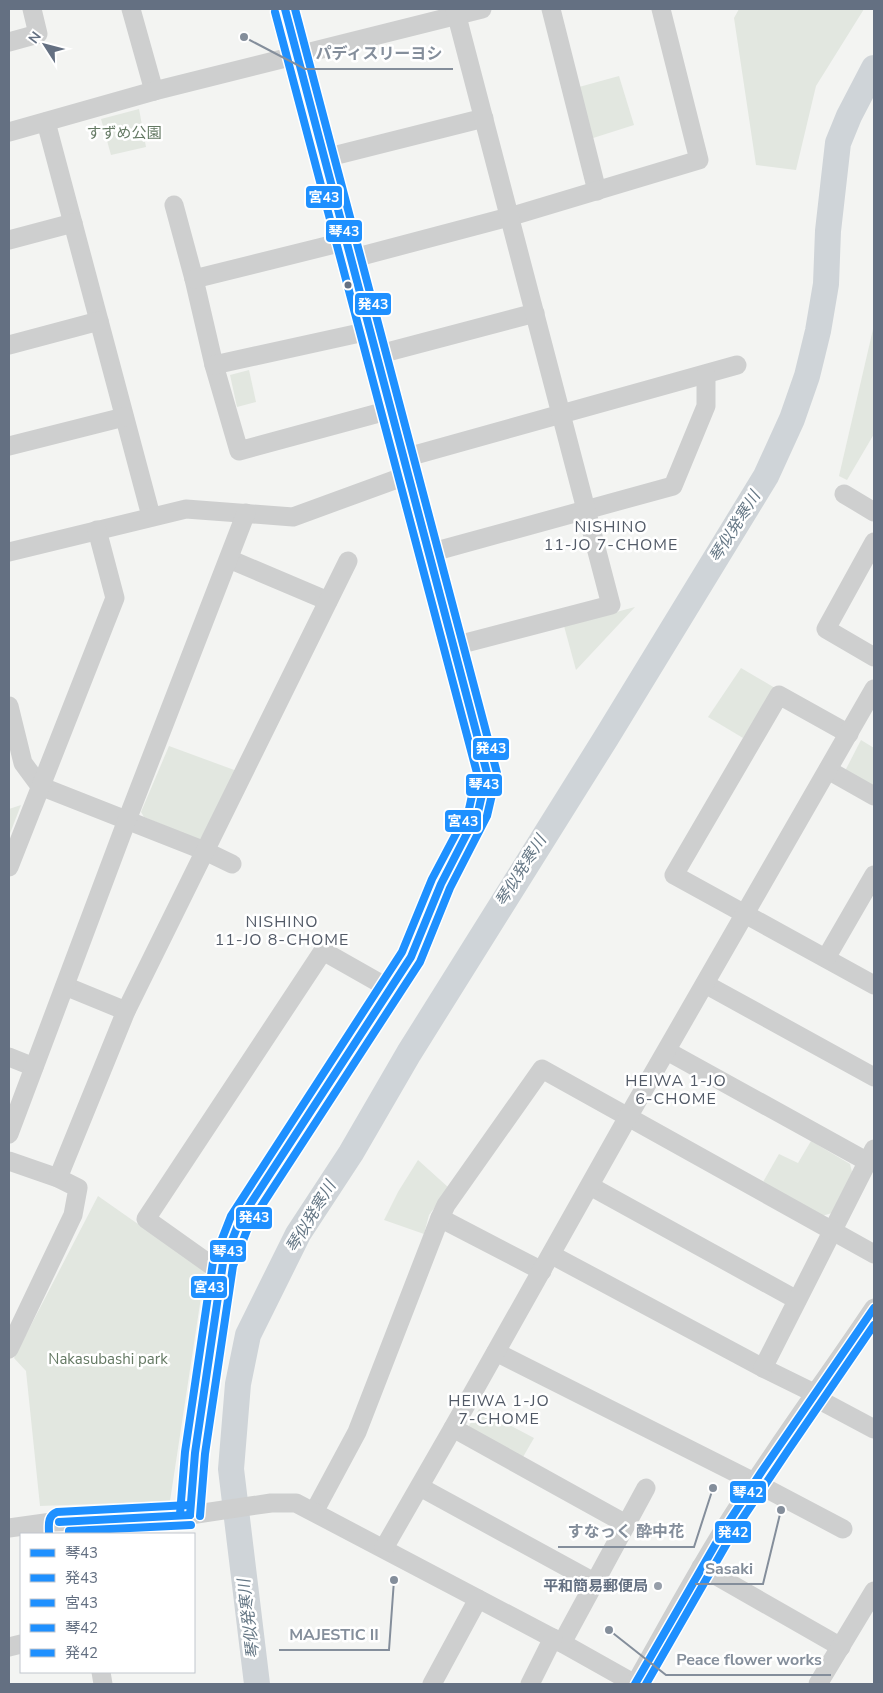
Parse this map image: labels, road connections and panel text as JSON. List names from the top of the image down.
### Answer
{
  "districts": [
    "NISHINO 11-JO 7-CHOME",
    "NISHINO 11-JO 8-CHOME",
    "HEIWA 1-JO 6-CHOME",
    "HEIWA 1-JO 7-CHOME"
  ],
  "water": ["琴似発寒川"],
  "parks": ["すずめ公園", "Nakasubashi park"],
  "places": [
    "パディスリーヨシ",
    "すなっく 酔中花",
    "Sasaki",
    "MAJESTIC II",
    "平和簡易郵便局",
    "Peace flower works"
  ],
  "lines": [
    "transit line 琴43",
    "transit line 発43",
    "transit line 宮43",
    "transit line 琴42",
    "transit line 発42"
  ],
  "legend": [
    "琴43",
    "発43",
    "宮43",
    "琴42",
    "発42"
  ],
  "north": "top left"
}
